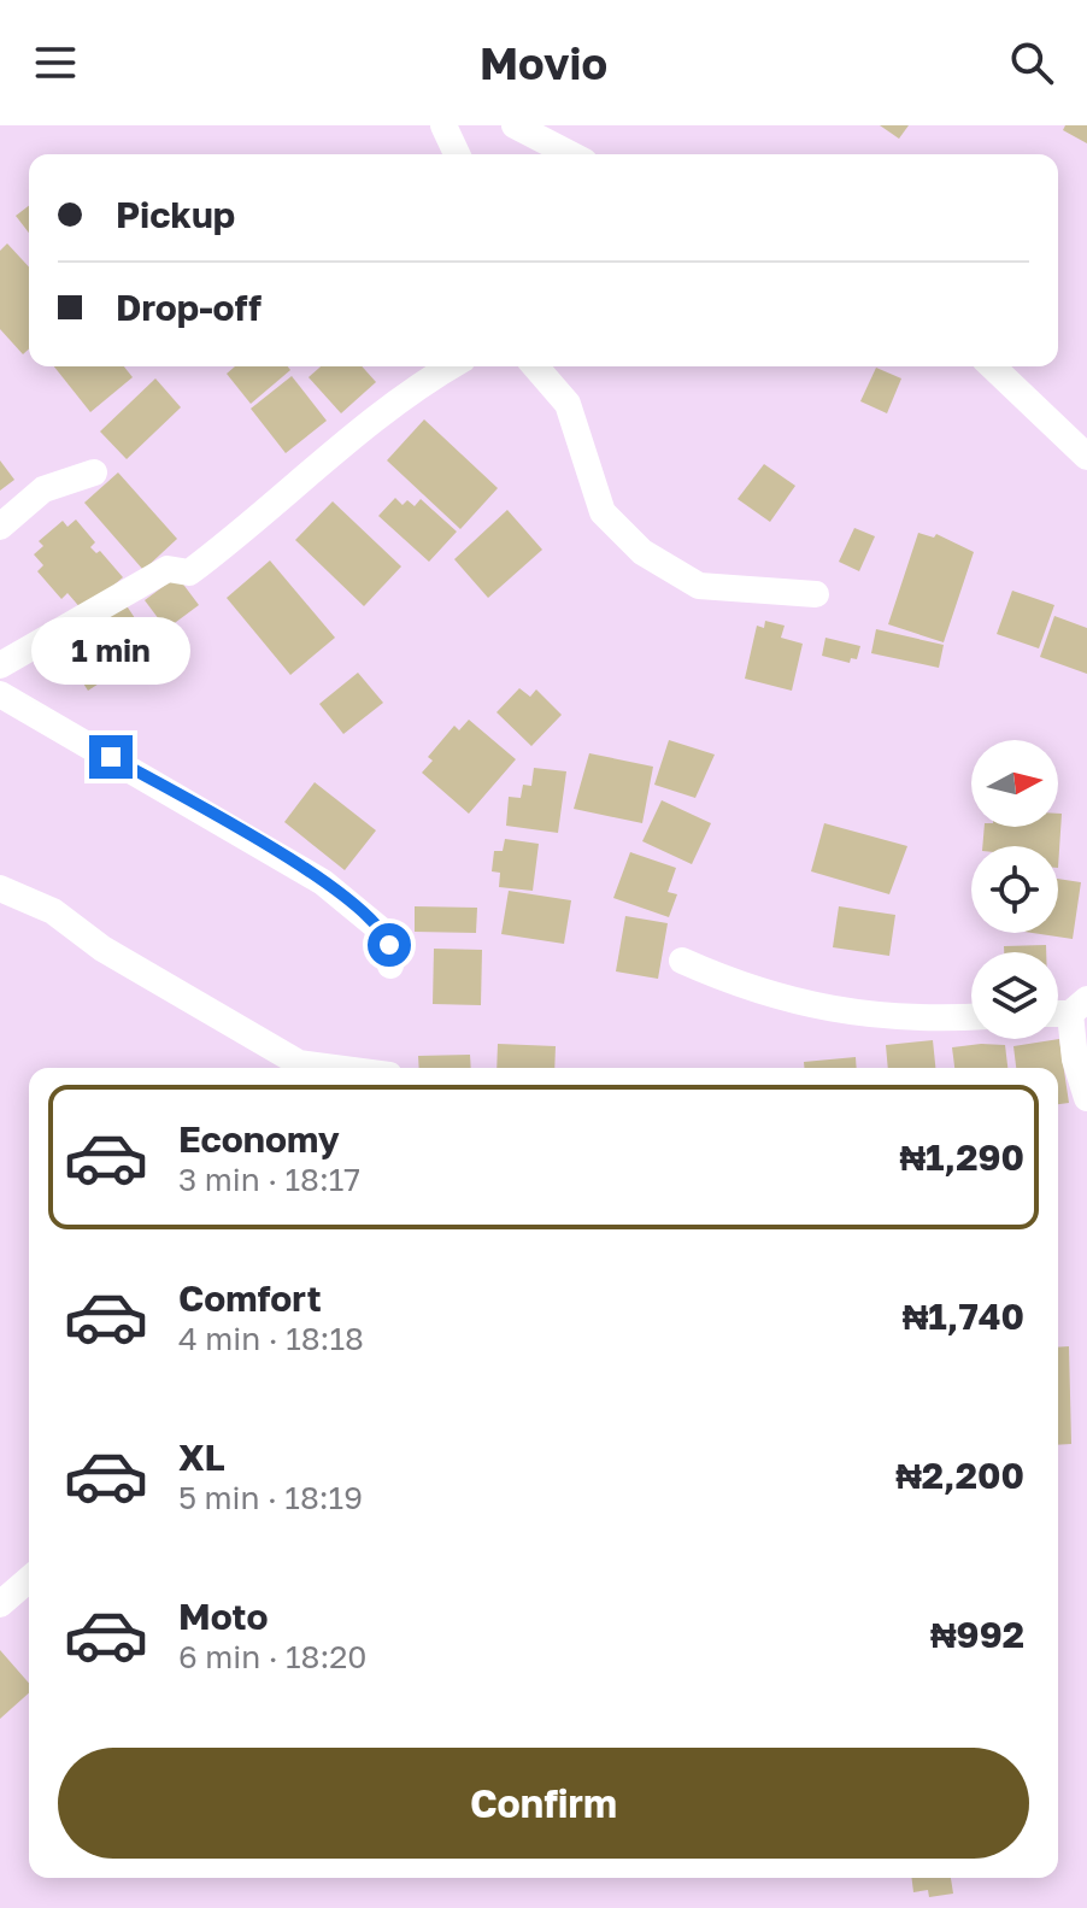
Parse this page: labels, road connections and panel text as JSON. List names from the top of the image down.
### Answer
{
  "north": "right",
  "page": {
    "header": "Movio",
    "banner": ["Pickup", "Drop-off"],
    "bubble": "1 min",
    "list": [
      {
        "name": "Economy",
        "note": "3 min · 18:17",
        "value": "₦1,290"
      },
      {
        "name": "Comfort",
        "note": "4 min · 18:18",
        "value": "₦1,740"
      },
      {
        "name": "XL",
        "note": "5 min · 18:19",
        "value": "₦2,200"
      },
      {
        "name": "Moto",
        "note": "6 min · 18:20",
        "value": "₦992"
      }
    ],
    "buttons": "Confirm"
  }
}
